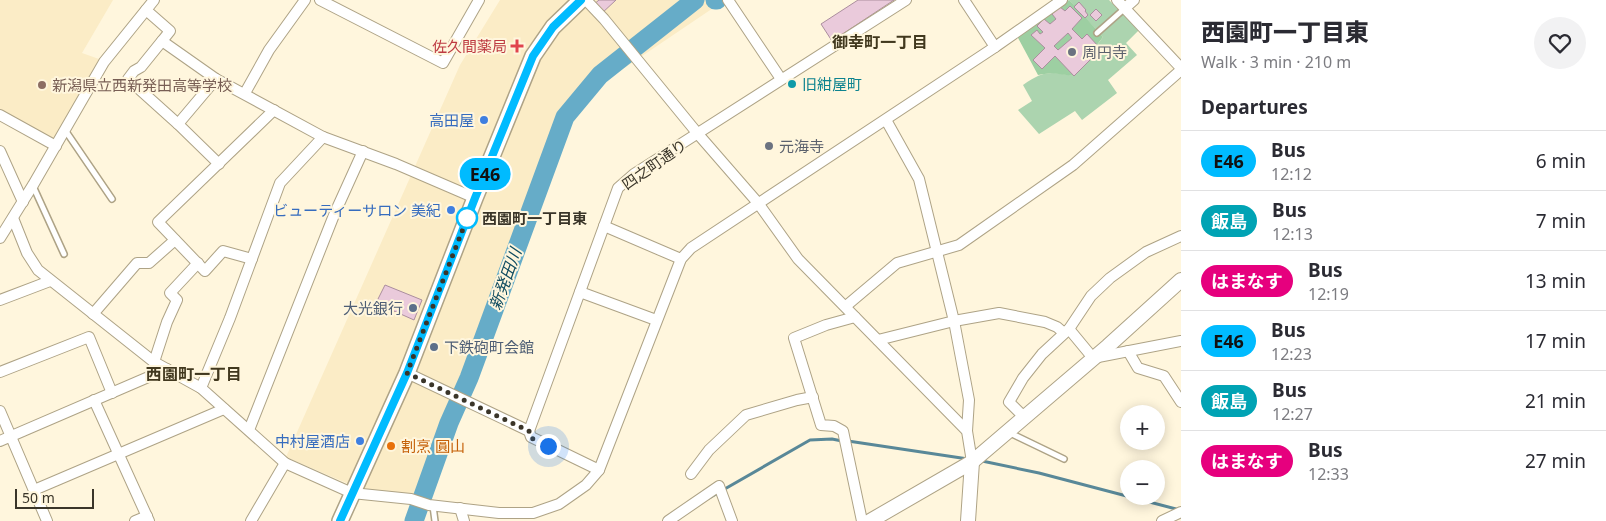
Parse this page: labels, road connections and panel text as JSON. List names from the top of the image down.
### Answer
{
  "streets": {
    "street": ["四之町通り"]
  },
  "districts": ["御幸町一丁目", "西園町一丁目"],
  "water": ["新発田川"],
  "places": {
    "health": ["佐久間薬局"],
    "other": [
      "周円寺",
      "旧紺屋町",
      "新潟県立西新発田高等学校",
      "高田屋",
      "元海寺",
      "ビューティーサロン 美紀",
      "西園町一丁目東",
      "大光銀行",
      "下鉄砲町会館",
      "中村屋酒店",
      "割烹 圓山"
    ]
  },
  "lines": ["bus line E46"],
  "scale_bar": "50 m",
  "page": {
    "on_map": "E46",
    "heading": [
      ["西園町一丁目東", "Walk · 3 min · 210 m"],
      "Departures"
    ],
    "list": [
      {
        "mark": "E46",
        "name": "Bus",
        "note": "12:12",
        "value": "6 min"
      },
      {
        "mark": "飯島",
        "name": "Bus",
        "note": "12:13",
        "value": "7 min"
      },
      {
        "mark": "はまなす",
        "name": "Bus",
        "note": "12:19",
        "value": "13 min"
      },
      {
        "mark": "E46",
        "name": "Bus",
        "note": "12:23",
        "value": "17 min"
      },
      {
        "mark": "飯島",
        "name": "Bus",
        "note": "12:27",
        "value": "21 min"
      },
      {
        "mark": "はまなす",
        "name": "Bus",
        "note": "12:33",
        "value": "27 min"
      }
    ],
    "map_buttons": ["+", "−"],
    "scale": "50 m"
  }
}
